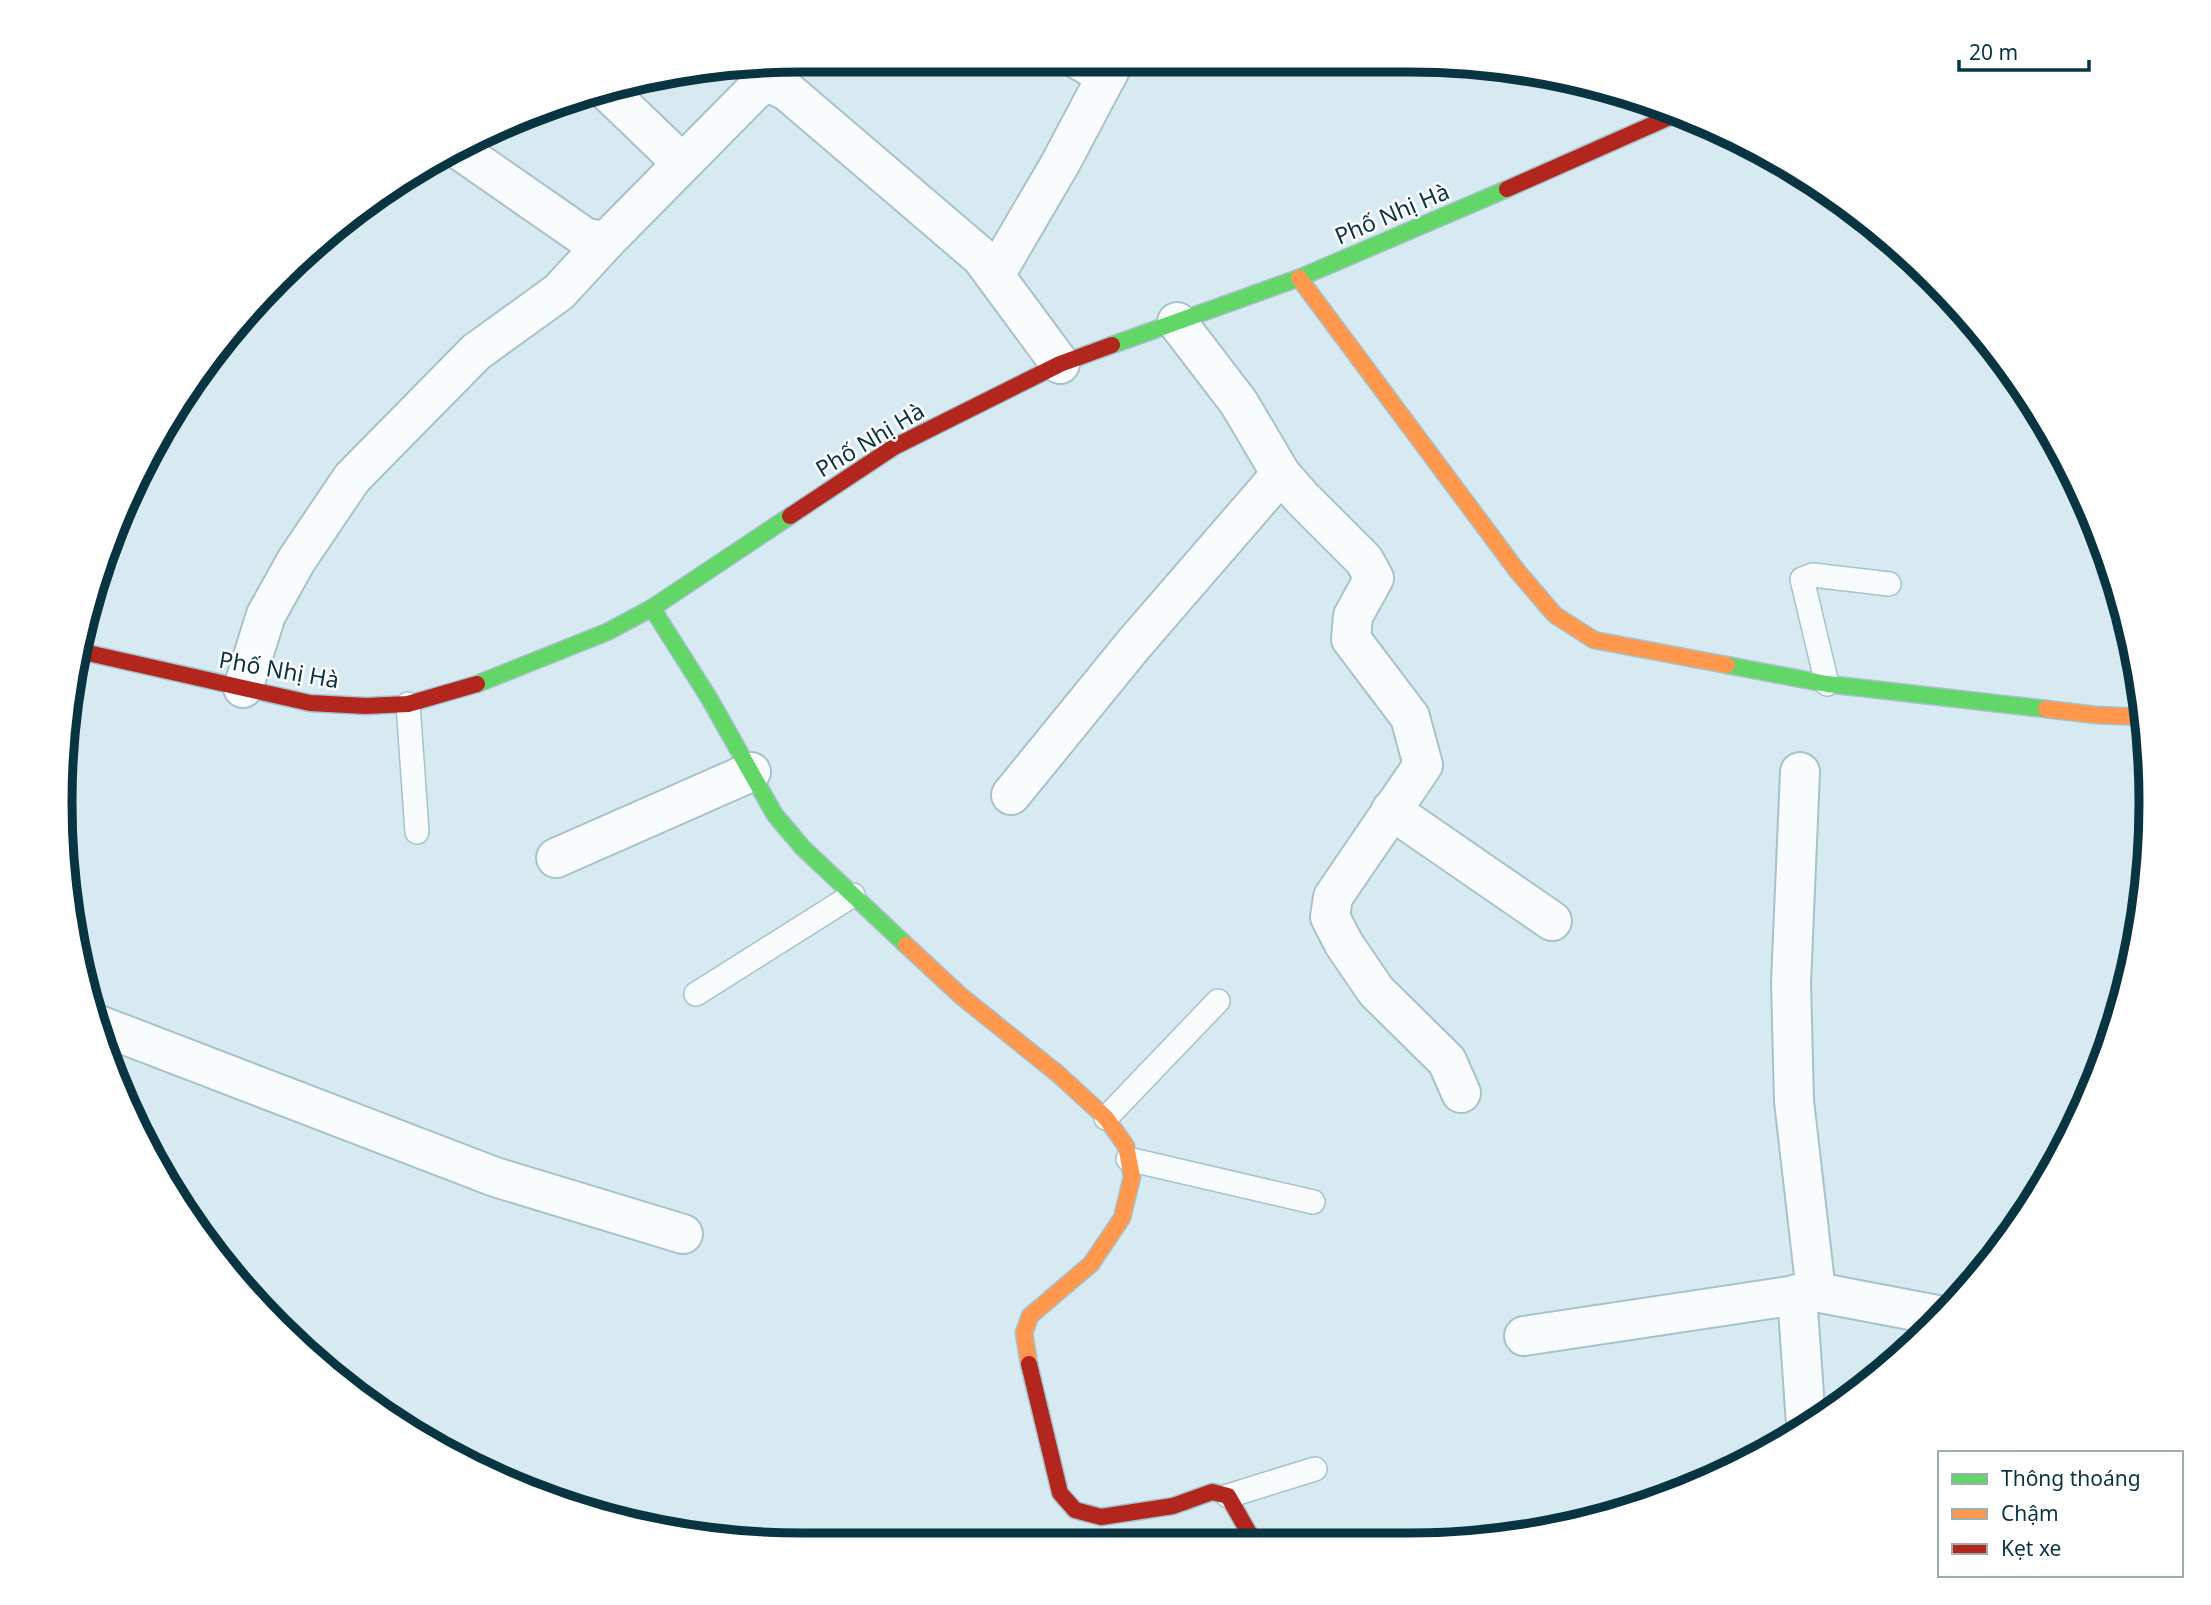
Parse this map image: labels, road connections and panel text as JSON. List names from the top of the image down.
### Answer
{
  "streets": {
    "street": ["Phố Nhị Hà"]
  },
  "legend": ["Thông thoáng", "Chậm", "Kẹt xe"],
  "scale_bar": "20 m"
}
